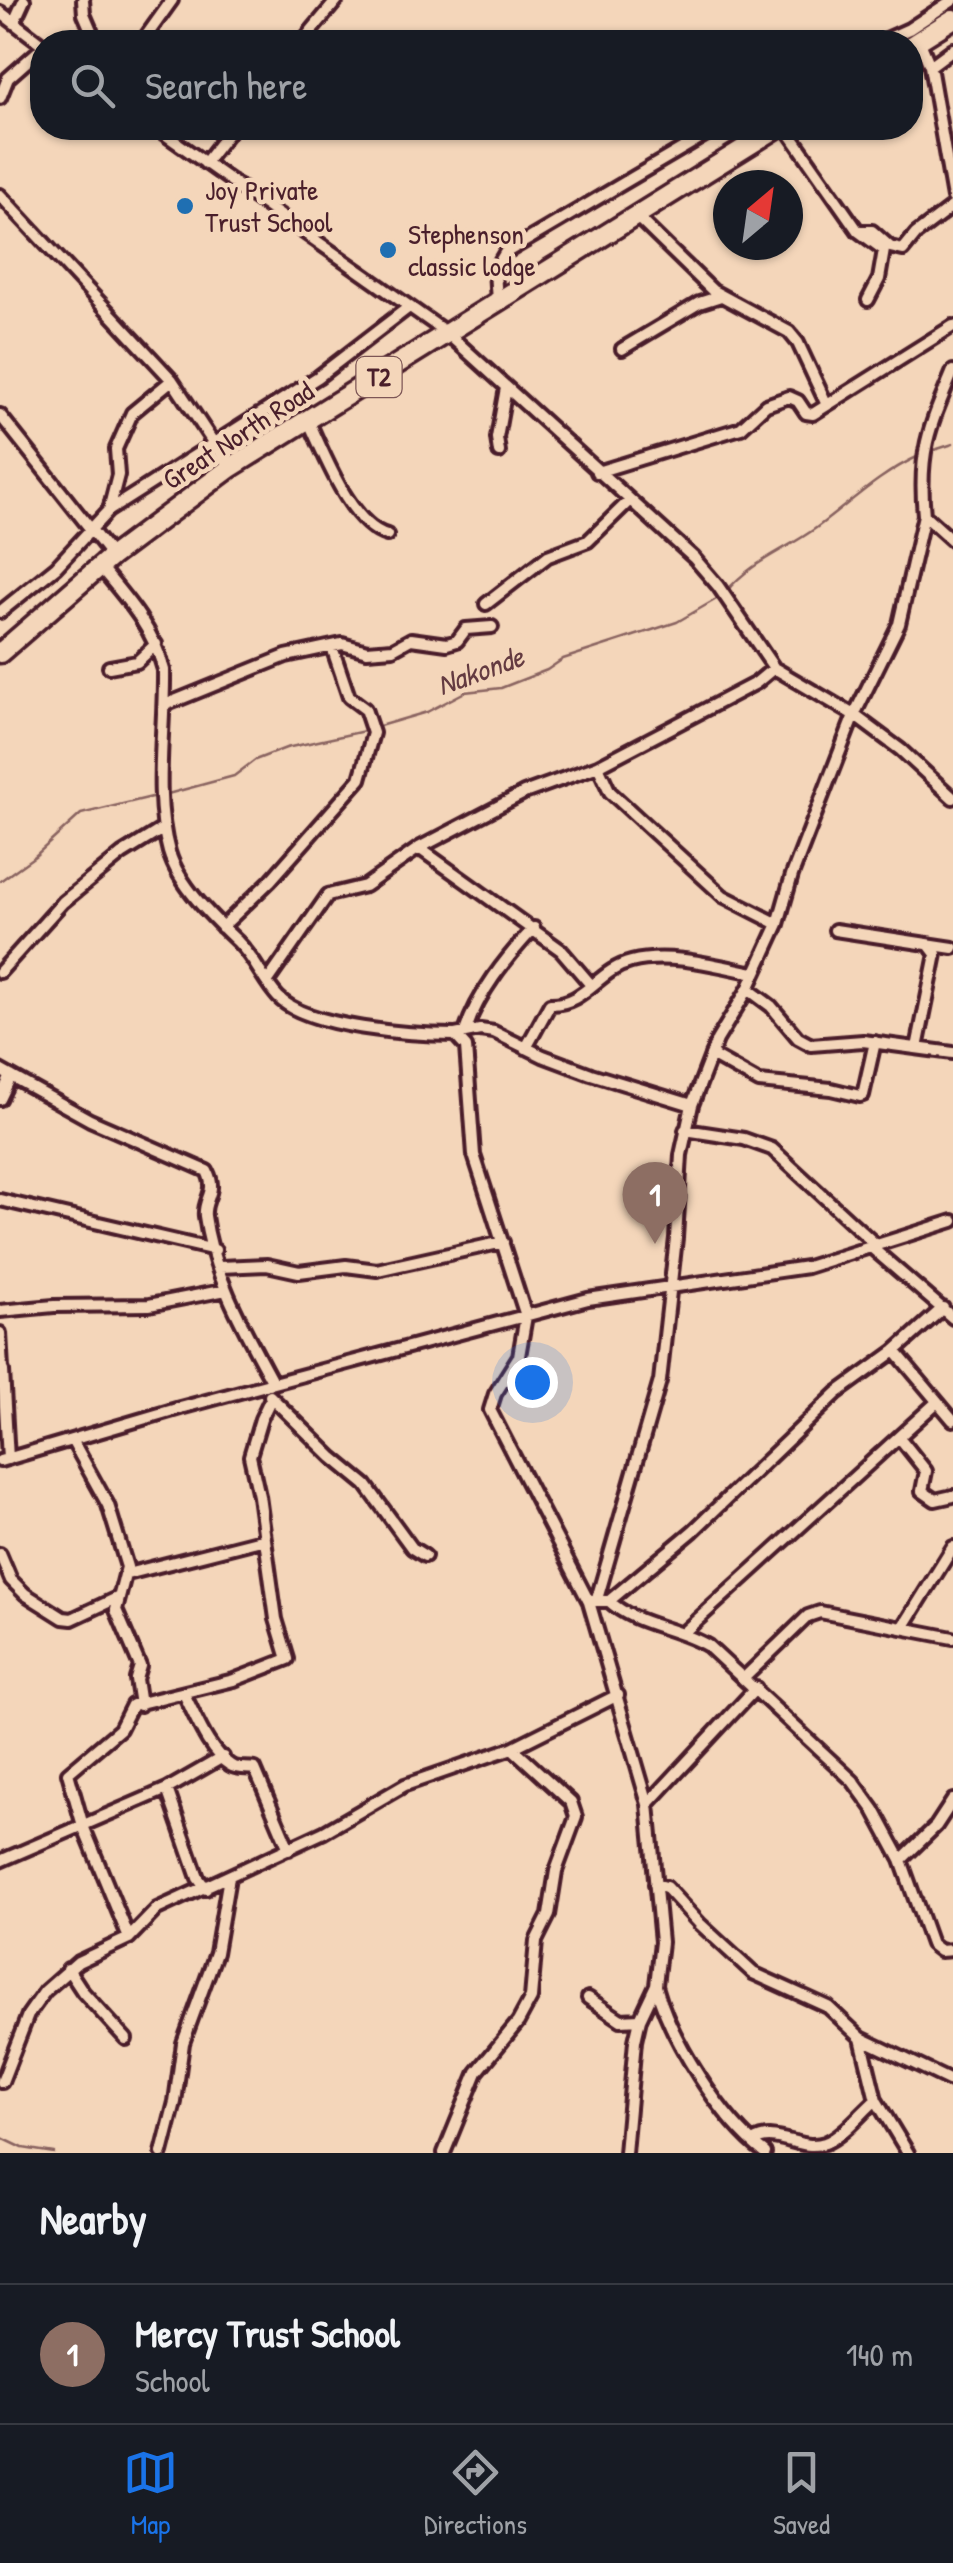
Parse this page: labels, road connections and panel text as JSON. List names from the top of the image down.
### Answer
{
  "streets": {
    "highway": ["T2", "Great North Road"]
  },
  "water": ["Nakonde"],
  "places": ["Joy Private Trust School", "Stephenson classic lodge"],
  "north": "top right",
  "page": {
    "search": "Search here",
    "pins": "1",
    "heading": "Nearby",
    "list": [
      {
        "mark": "1",
        "name": "Mercy Trust School",
        "note": "School",
        "value": "140 m"
      }
    ],
    "nav": ["Map", "Directions", "Saved"]
  }
}
